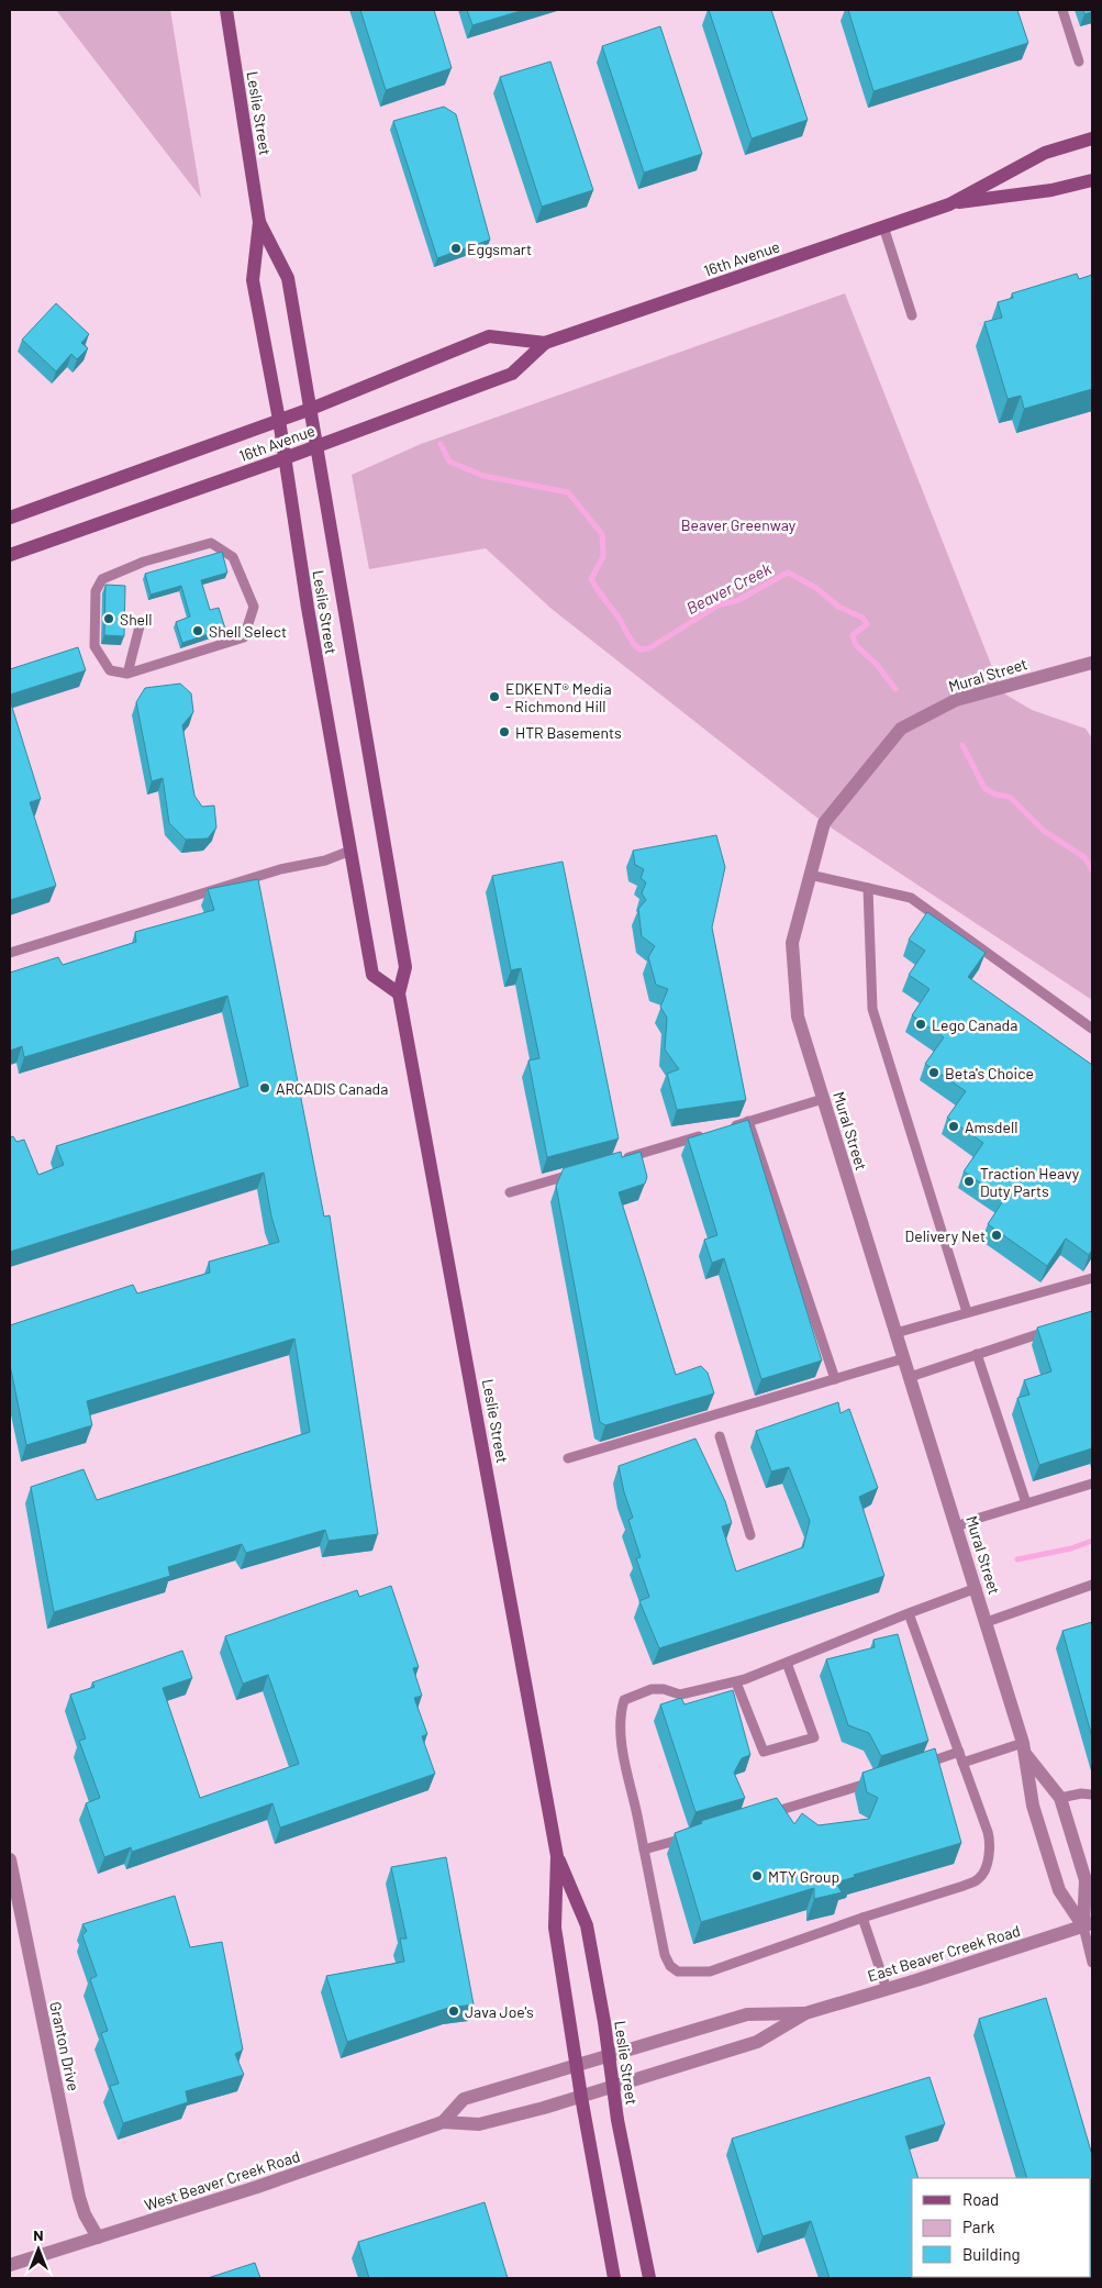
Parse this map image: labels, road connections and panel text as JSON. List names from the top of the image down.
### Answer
{
  "streets": {
    "main road": ["Leslie Street", "16th Avenue"],
    "street": [
      "Mural Street",
      "East Beaver Creek Road",
      "Granton Drive",
      "West Beaver Creek Road"
    ]
  },
  "crossings": [
    ["Leslie Street", "16th Avenue"],
    ["Leslie Street", "East Beaver Creek Road"],
    ["Leslie Street", "West Beaver Creek Road"],
    ["Mural Street", "East Beaver Creek Road"],
    ["East Beaver Creek Road", "West Beaver Creek Road"],
    ["Granton Drive", "West Beaver Creek Road"]
  ],
  "water": ["Beaver Creek"],
  "parks": ["Beaver Greenway"],
  "places": [
    "Eggsmart",
    "Shell",
    "Shell Select",
    "EDKENT® Media - Richmond Hill",
    "HTR Basements",
    "Lego Canada",
    "Beta's Choice",
    "ARCADIS Canada",
    "Amsdell",
    "Traction Heavy Duty Parts",
    "Delivery Net",
    "MTY Group",
    "Java Joe's"
  ],
  "legend": ["Road", "Park", "Building"],
  "north": "top"
}
